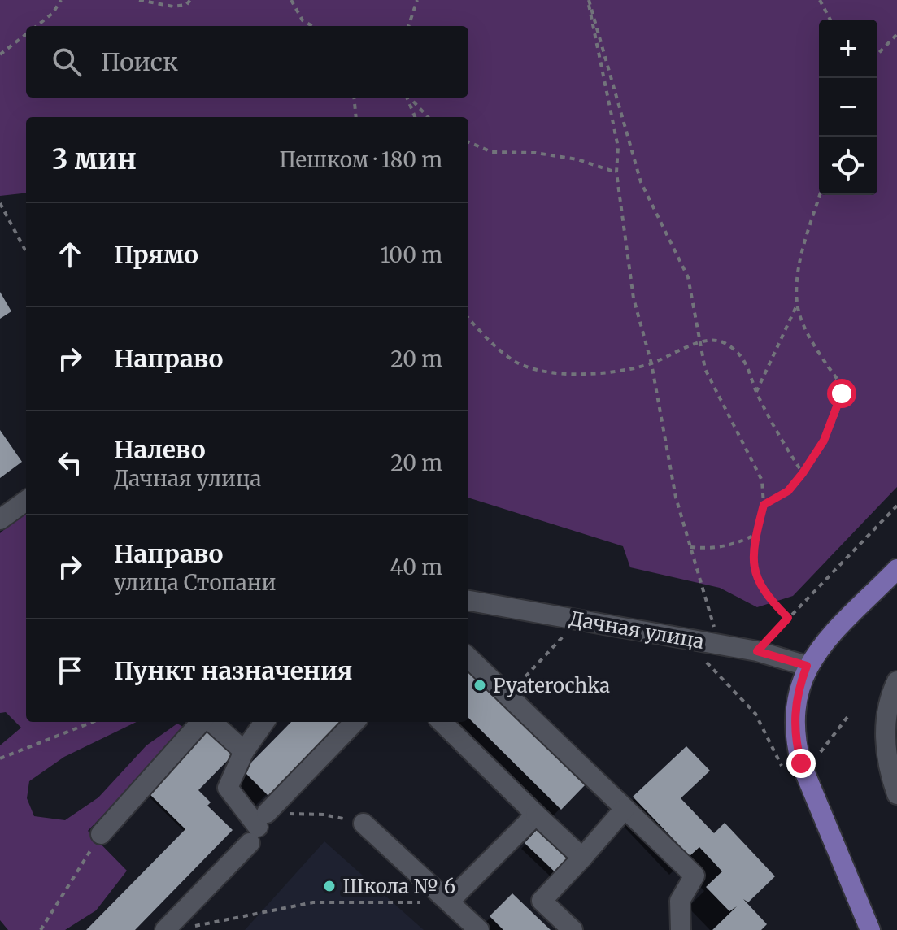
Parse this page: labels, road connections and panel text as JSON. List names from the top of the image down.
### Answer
{
  "streets": {
    "street": ["Дачная улица"]
  },
  "places": ["Pyaterochka", "Школа № 6"],
  "page": {
    "map_buttons": ["+", "−"],
    "search": "Поиск",
    "heading": ["3 мин", "Пешком · 180 m"],
    "list": [
      ["Прямо", "100 m"],
      ["Направо", "20 m"],
      ["Налево", "Дачная улица", "20 m"],
      ["Направо", "улица Стопани", "40 m"],
      "Пункт назначения"
    ]
  }
}
